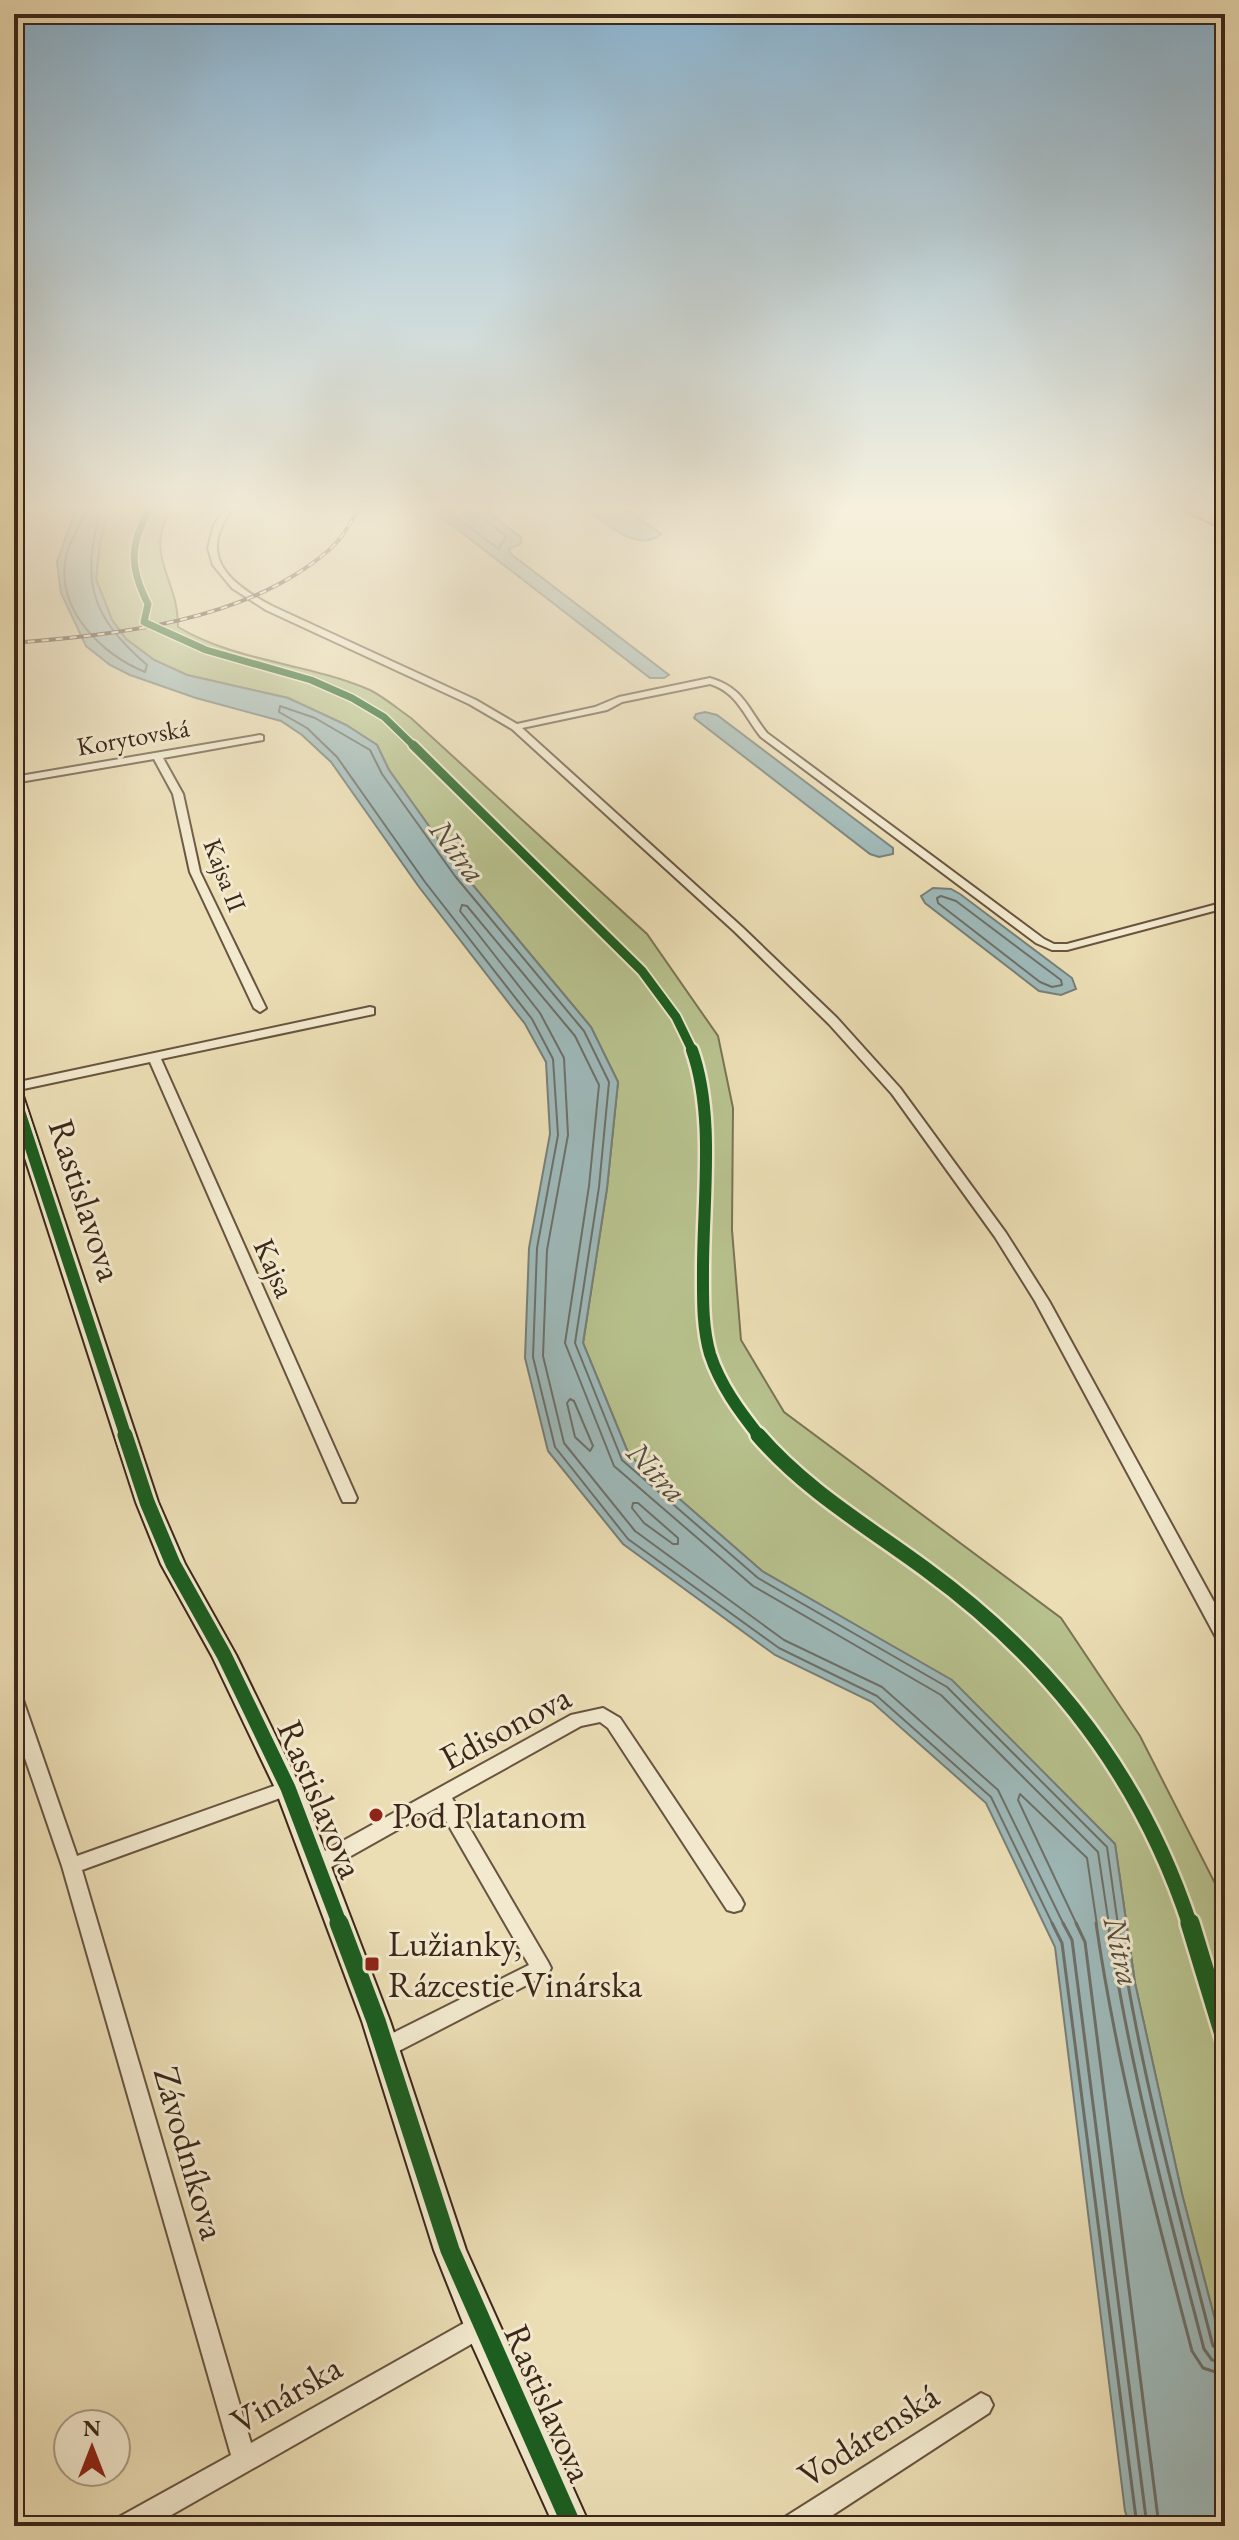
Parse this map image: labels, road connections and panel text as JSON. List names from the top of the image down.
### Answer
{
  "streets": {
    "street": [
      "Korytovská",
      "Kajsa II",
      "Rastislavova",
      "Kajsa",
      "Edisonova",
      "Závodníkova",
      "Vinárska",
      "Vodárenská"
    ]
  },
  "crossings": [
    ["Korytovská", "Kajsa II"],
    ["Rastislavova", "Edisonova"],
    ["Rastislavova", "Vinárska"],
    ["Závodníkova", "Vinárska"]
  ],
  "water": ["Nitra"],
  "places": {
    "other": ["Pod Platanom"],
    "transit": ["Lužianky, Rázcestie Vinárska"]
  },
  "north": "top"
}
